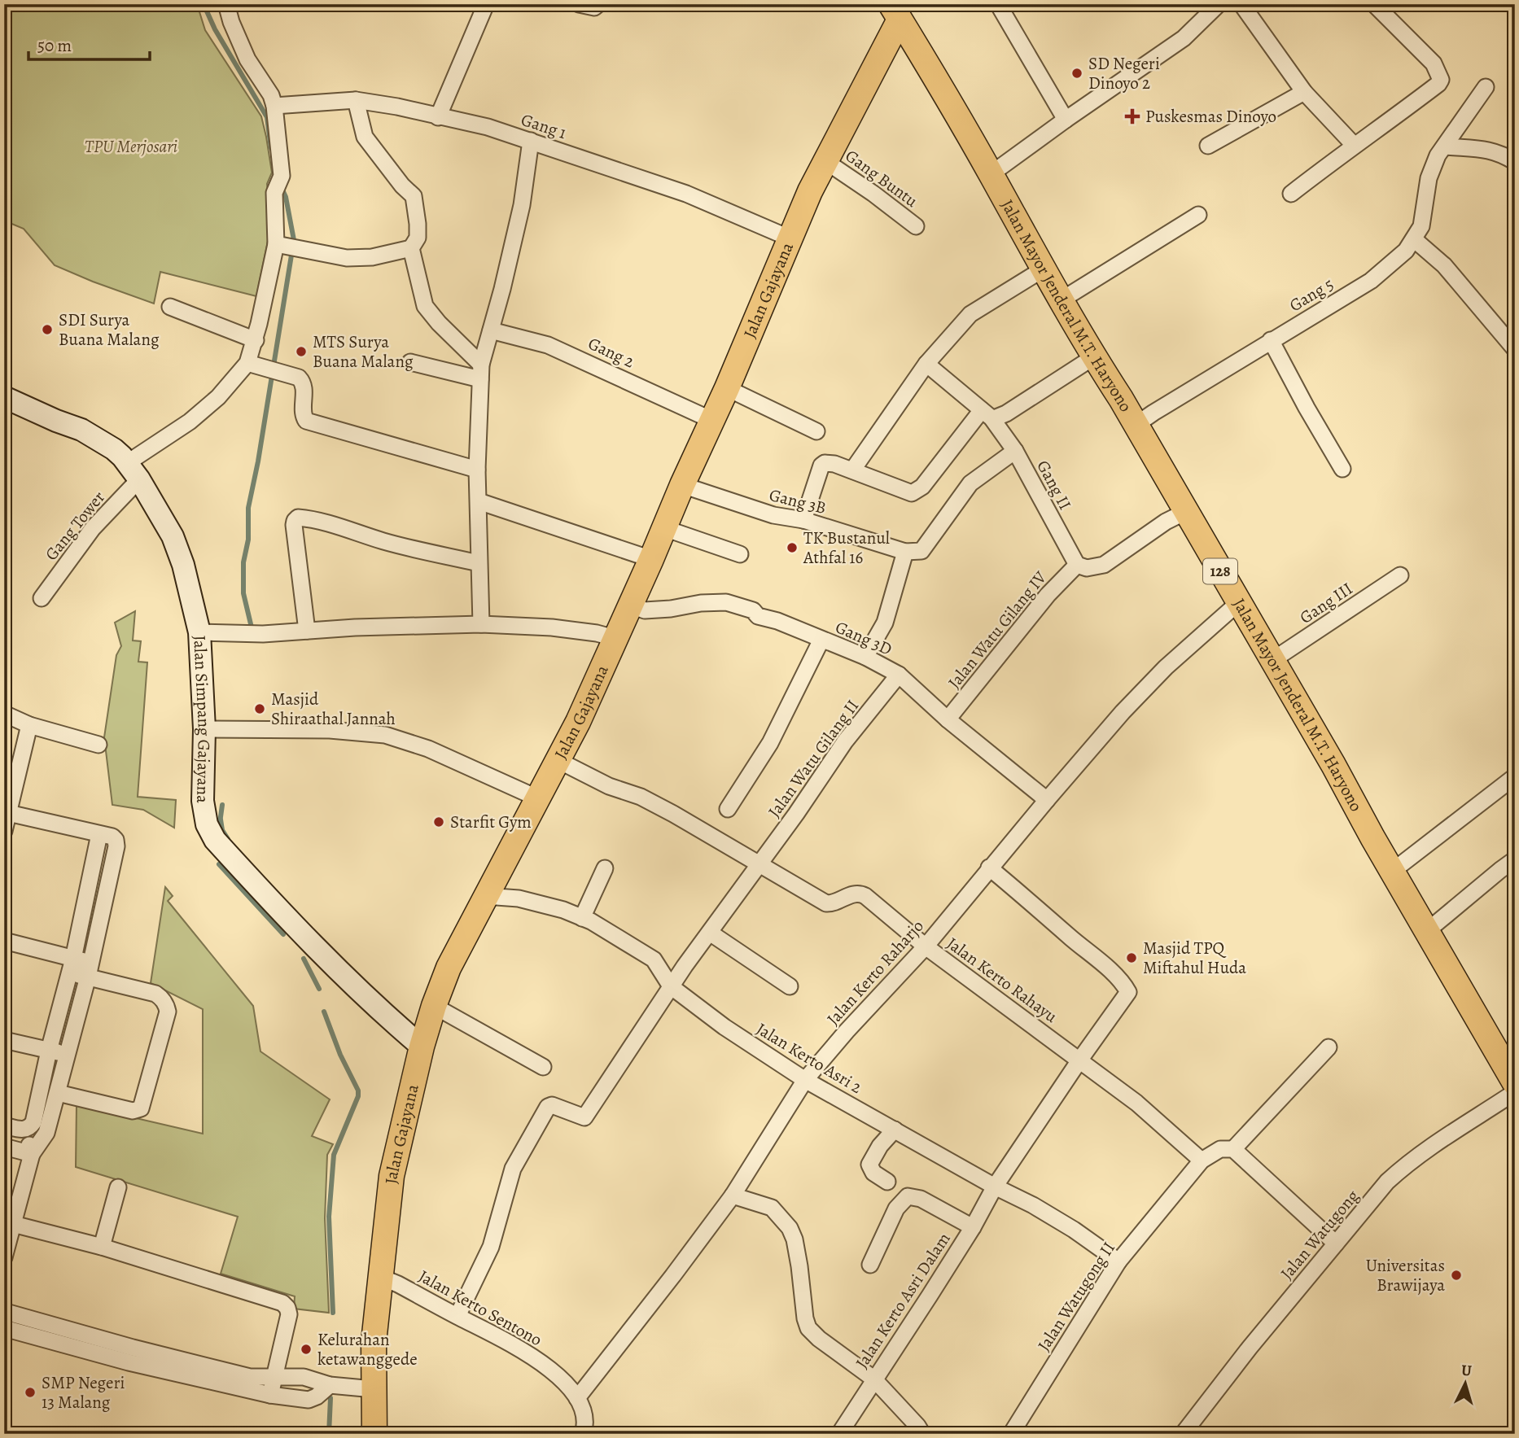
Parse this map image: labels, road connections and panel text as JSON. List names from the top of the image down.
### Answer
{
  "streets": {
    "main road": [
      "Jalan Gajayana",
      "Jalan Mayor Jenderal M.T. Haryono",
      "128",
      "Jalan Simpang Gajayana"
    ],
    "street": [
      "Gang 1",
      "Gang Buntu",
      "Gang 5",
      "Gang 2",
      "Gang II",
      "Gang 3B",
      "Gang Tower",
      "Gang III",
      "Jalan Watu Gilang IV",
      "Gang 3D",
      "Jalan Watu Gilang II",
      "Jalan Kerto Raharjo",
      "Jalan Kerto Rahayu",
      "Jalan Kerto Asri 2",
      "Jalan Watugong",
      "Jalan Watugong II",
      "Jalan Kerto Asri Dalam",
      "Jalan Kerto Sentono"
    ]
  },
  "crossings": [
    ["Gang 1", "Jalan Gajayana"],
    ["Gang Buntu", "Jalan Gajayana"],
    ["Jalan Gajayana", "Jalan Mayor Jenderal M.T. Haryono"],
    ["Jalan Gajayana", "Gang 2"],
    ["Jalan Gajayana", "Gang 3B"],
    ["Jalan Gajayana", "Gang 3D"],
    ["Jalan Gajayana", "Jalan Simpang Gajayana"],
    ["Jalan Gajayana", "Jalan Kerto Rahayu"],
    ["Jalan Gajayana", "Jalan Kerto Asri 2"],
    ["Jalan Gajayana", "Jalan Kerto Sentono"],
    ["Gang 5", "Jalan Mayor Jenderal M.T. Haryono"],
    ["Jalan Mayor Jenderal M.T. Haryono", "Gang III"],
    ["Jalan Mayor Jenderal M.T. Haryono", "Jalan Kerto Raharjo"],
    ["Gang II", "Jalan Watu Gilang IV"],
    ["Gang Tower", "Jalan Simpang Gajayana"],
    ["Jalan Watu Gilang IV", "Gang 3D"],
    ["Gang 3D", "Jalan Watu Gilang II"],
    ["Gang 3D", "Jalan Kerto Raharjo"],
    ["Jalan Watu Gilang II", "Jalan Kerto Rahayu"],
    ["Jalan Watu Gilang II", "Jalan Kerto Asri 2"],
    ["Jalan Watu Gilang II", "Jalan Kerto Sentono"],
    ["Jalan Kerto Raharjo", "Jalan Kerto Rahayu"],
    ["Jalan Kerto Raharjo", "Jalan Kerto Asri 2"],
    ["Jalan Kerto Raharjo", "Jalan Kerto Asri Dalam"],
    ["Jalan Kerto Raharjo", "Jalan Kerto Sentono"],
    ["Jalan Kerto Rahayu", "Jalan Watugong II"],
    ["Jalan Kerto Rahayu", "Jalan Kerto Asri Dalam"],
    ["Jalan Kerto Asri 2", "Jalan Watugong II"],
    ["Jalan Kerto Asri 2", "Jalan Kerto Asri Dalam"]
  ],
  "parks": ["TPU Merjosari"],
  "places": {
    "other": [
      "SD Negeri Dinoyo 2",
      "SDI Surya Buana Malang",
      "MTS Surya Buana Malang",
      "TK Bustanul Athfal 16",
      "Masjid Shiraathal Jannah",
      "Starfit Gym",
      "Masjid TPQ Miftahul Huda",
      "Universitas Brawijaya",
      "Kelurahan ketawanggede",
      "SMP Negeri 13 Malang"
    ],
    "health": ["Puskesmas Dinoyo"]
  },
  "scale_bar": "50 m",
  "north": "top"
}
